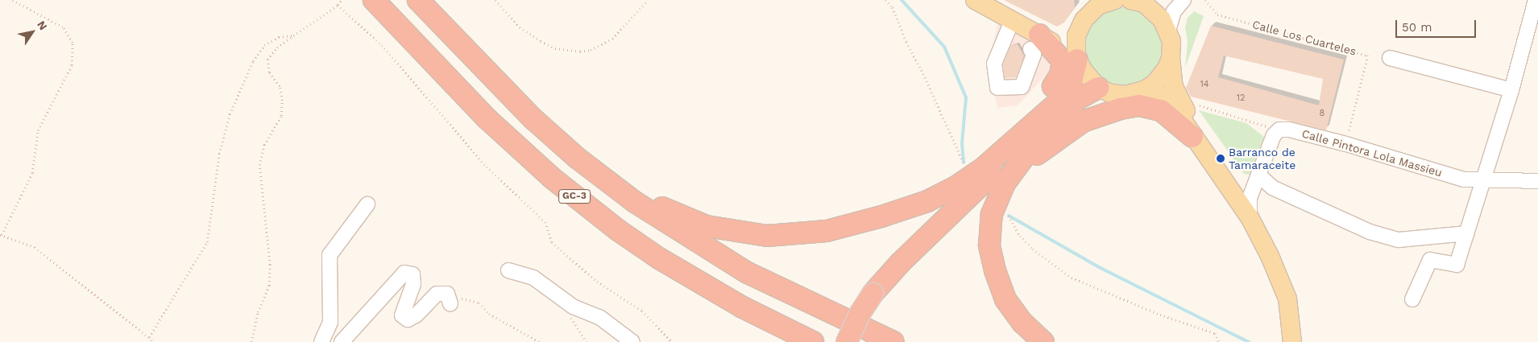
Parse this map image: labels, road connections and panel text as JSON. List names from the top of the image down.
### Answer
{
  "streets": {
    "highway": ["GC-3"],
    "street": ["Calle Pintora Lola Massieu"],
    "path": ["Calle Los Cuarteles"]
  },
  "crossings": [
    ["Calle Los Cuarteles", "Calle Pintora Lola Massieu"]
  ],
  "places": ["Barranco de Tamaraceite"],
  "house_numbers": ["14", "12", "8"],
  "scale_bar": "50 m",
  "north": "top right"
}
